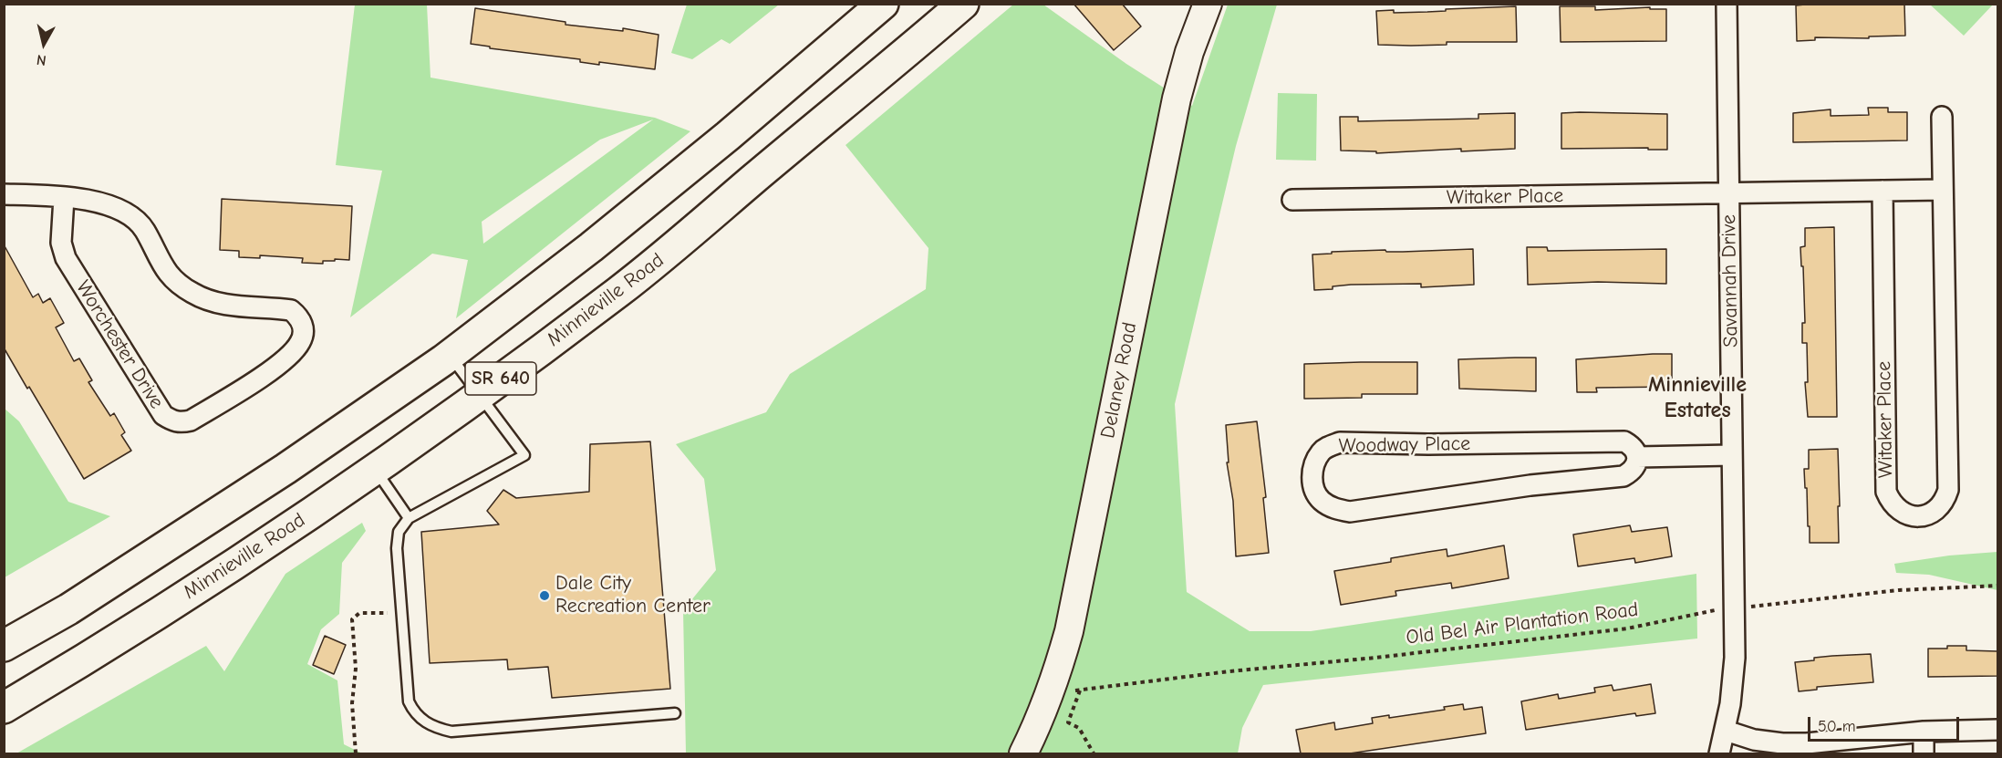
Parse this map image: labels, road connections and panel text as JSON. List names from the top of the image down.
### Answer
{
  "streets": {
    "main road": ["Minnieville Road", "SR 640"],
    "street": [
      "Witaker Place",
      "Savannah Drive",
      "Worchester Drive",
      "Delaney Road",
      "Woodway Place"
    ],
    "path": ["Old Bel Air Plantation Road"]
  },
  "crossings": [
    ["Witaker Place", "Savannah Drive"],
    ["Savannah Drive", "Old Bel Air Plantation Road"],
    ["Delaney Road", "Old Bel Air Plantation Road"]
  ],
  "districts": ["Minnieville Estates"],
  "places": ["Dale City Recreation Center"],
  "scale_bar": "50 m",
  "north": "bottom"
}
